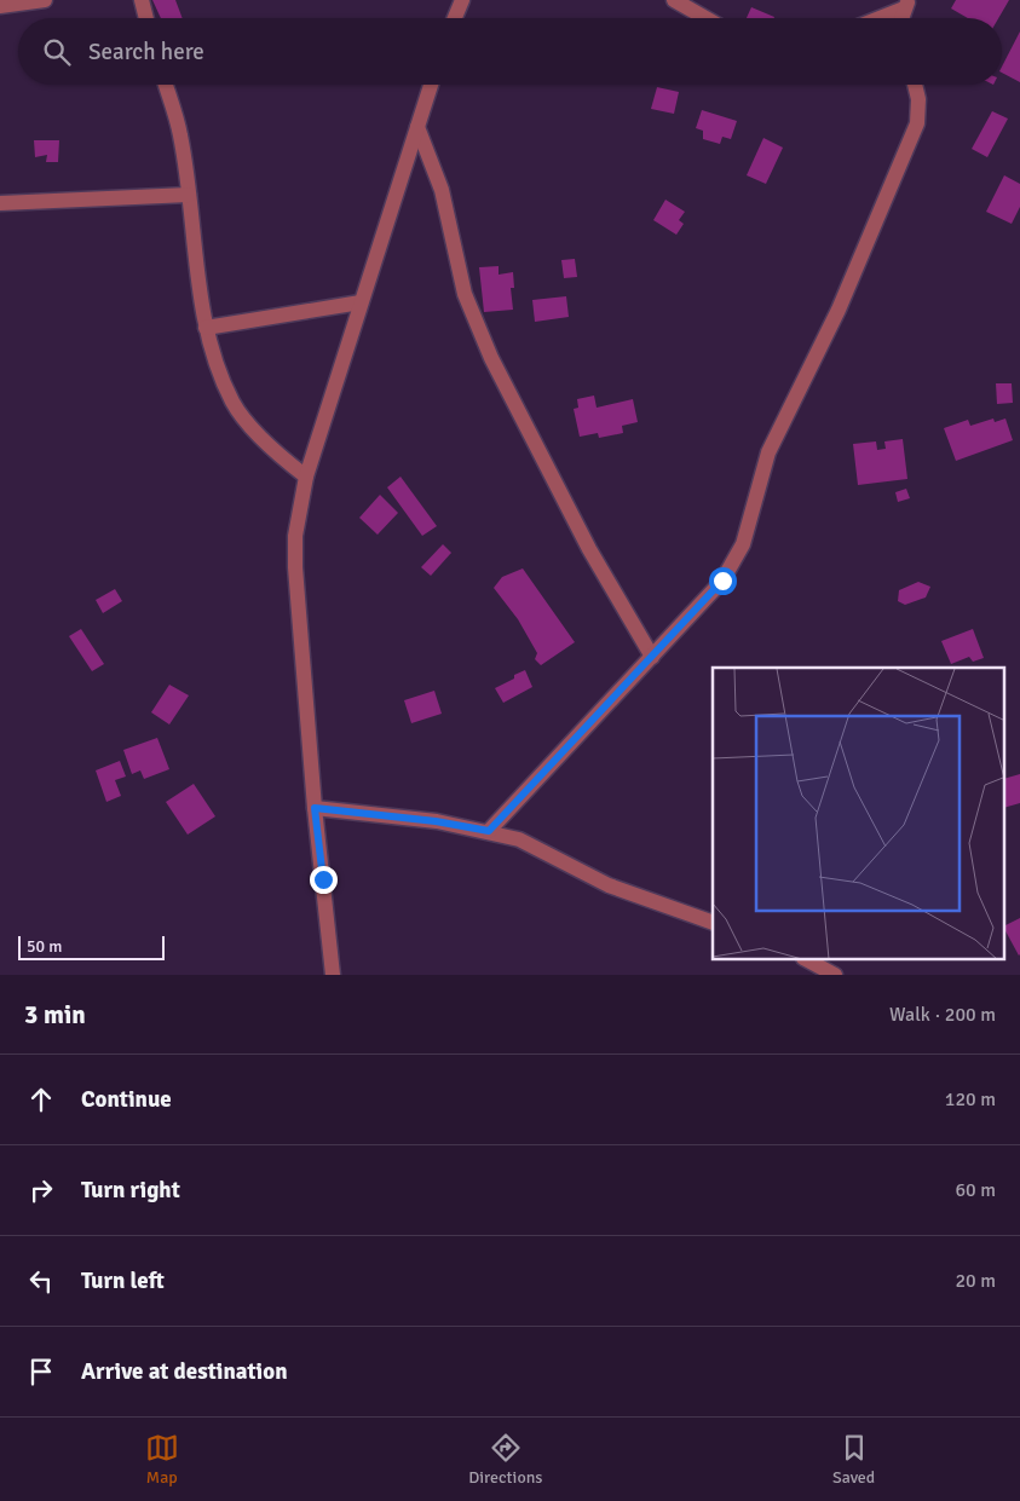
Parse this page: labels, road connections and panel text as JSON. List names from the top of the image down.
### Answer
{
  "scale_bar": "50 m",
  "page": {
    "search": "Search here",
    "scale": "50 m",
    "heading": ["3 min", "Walk · 200 m"],
    "list": [
      ["Continue", "120 m"],
      ["Turn right", "60 m"],
      ["Turn left", "20 m"],
      "Arrive at destination"
    ],
    "nav": ["Map", "Directions", "Saved"]
  }
}
